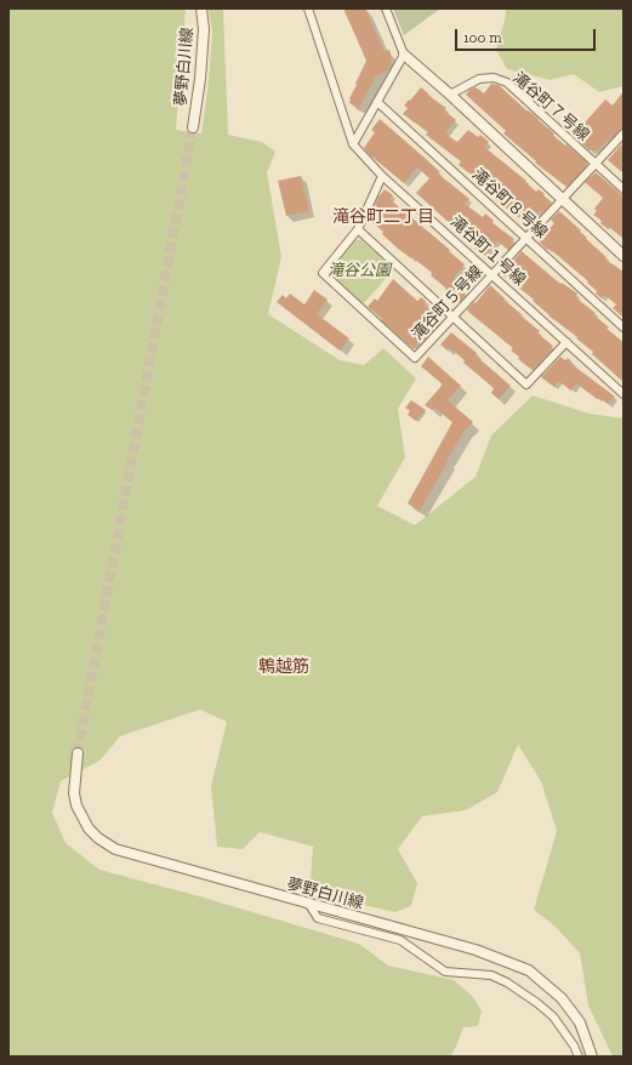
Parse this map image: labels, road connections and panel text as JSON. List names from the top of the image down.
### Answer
{
  "streets": {
    "street": [
      "夢野白川線",
      "滝谷町７号線",
      "滝谷町８号線",
      "滝谷町１号線",
      "滝谷町５号線"
    ]
  },
  "crossings": [
    ["滝谷町７号線", "滝谷町５号線"],
    ["滝谷町８号線", "滝谷町５号線"],
    ["滝谷町１号線", "滝谷町５号線"]
  ],
  "districts": ["滝谷町二丁目", "鵯越筋"],
  "parks": ["滝谷公園"],
  "scale_bar": "100 m"
}
